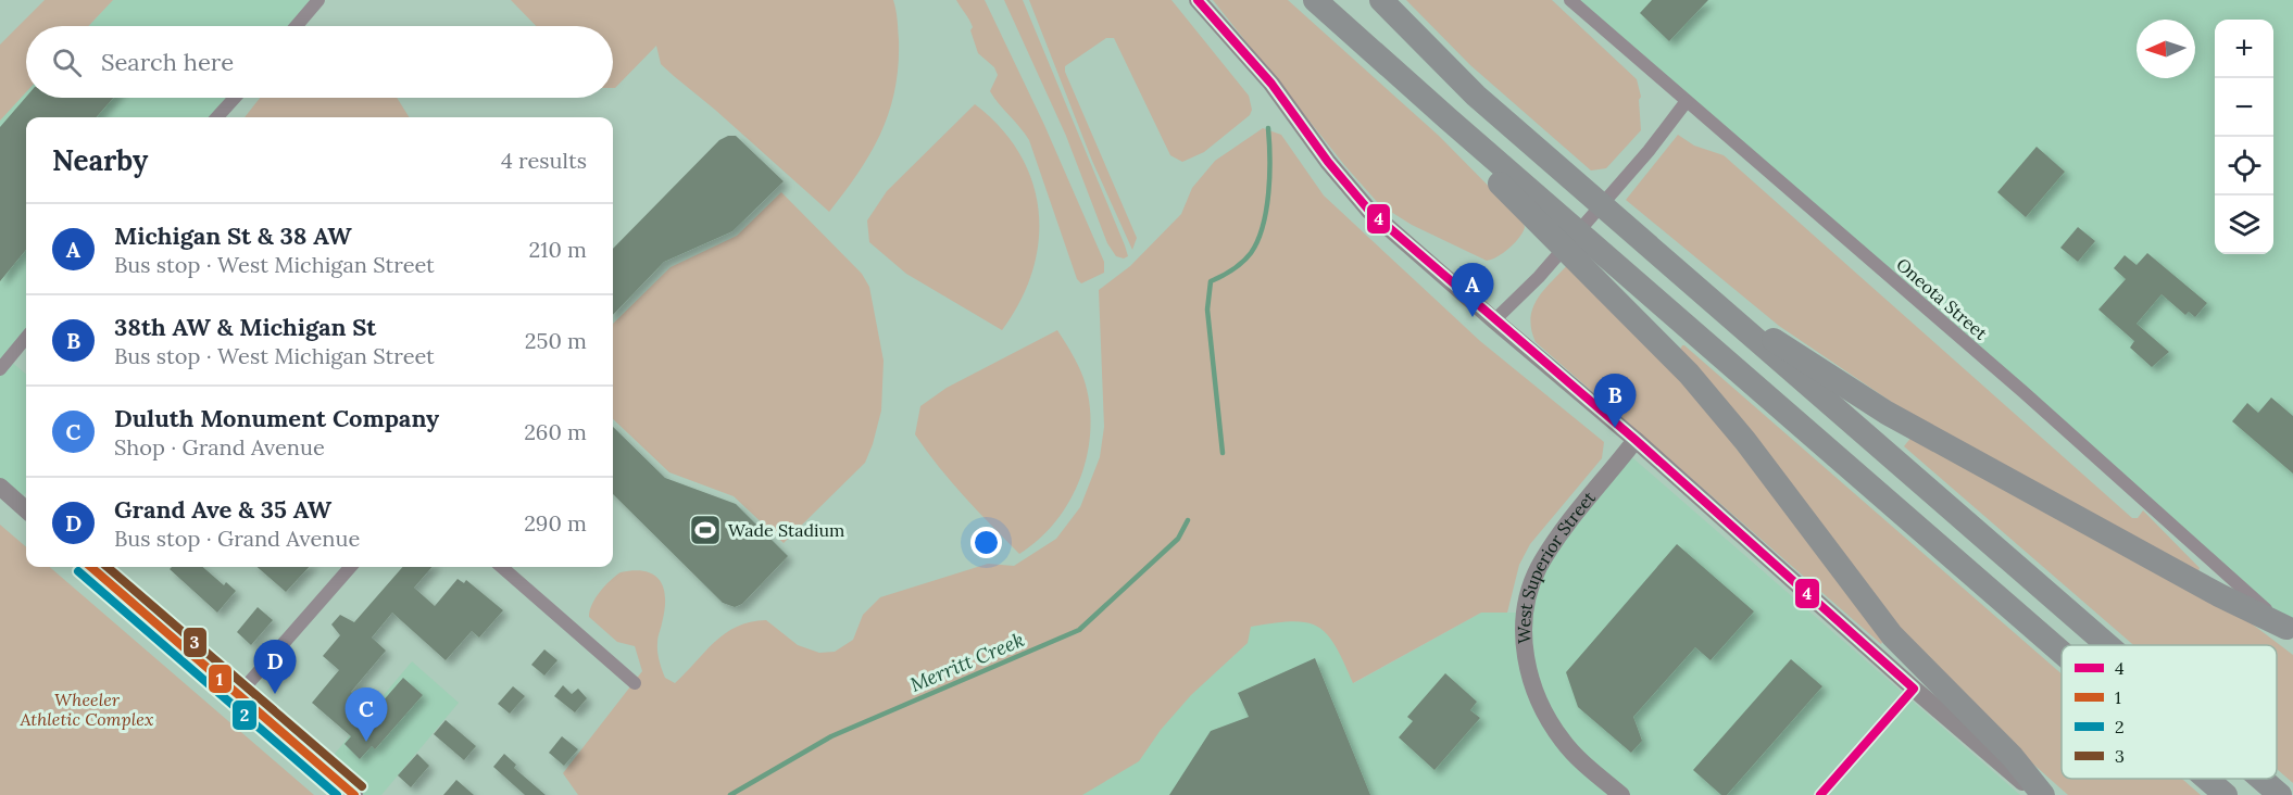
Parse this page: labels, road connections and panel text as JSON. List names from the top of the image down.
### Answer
{
  "streets": {
    "street": ["Oneota Street", "West Superior Street"]
  },
  "water": ["Merritt Creek"],
  "parks": ["Wheeler Athletic Complex"],
  "places": {
    "sports": ["Wade Stadium"]
  },
  "lines": [
    "transit line 4",
    "transit line 1",
    "transit line 3",
    "transit line 2"
  ],
  "legend": [
    "4",
    "1",
    "2",
    "3"
  ],
  "north": "left",
  "page": {
    "map_buttons": ["+", "−"],
    "search": "Search here",
    "heading": ["Nearby", "4 results"],
    "list": [
      {
        "mark": "A",
        "name": "Michigan St & 38 AW",
        "note": "Bus stop · West Michigan Street",
        "value": "210 m"
      },
      {
        "mark": "B",
        "name": "38th AW & Michigan St",
        "note": "Bus stop · West Michigan Street",
        "value": "250 m"
      },
      {
        "mark": "C",
        "name": "Duluth Monument Company",
        "note": "Shop · Grand Avenue",
        "value": "260 m"
      },
      {
        "mark": "D",
        "name": "Grand Ave & 35 AW",
        "note": "Bus stop · Grand Avenue",
        "value": "290 m"
      }
    ],
    "pins": [
      "A",
      "B",
      "D",
      "C"
    ]
  }
}
